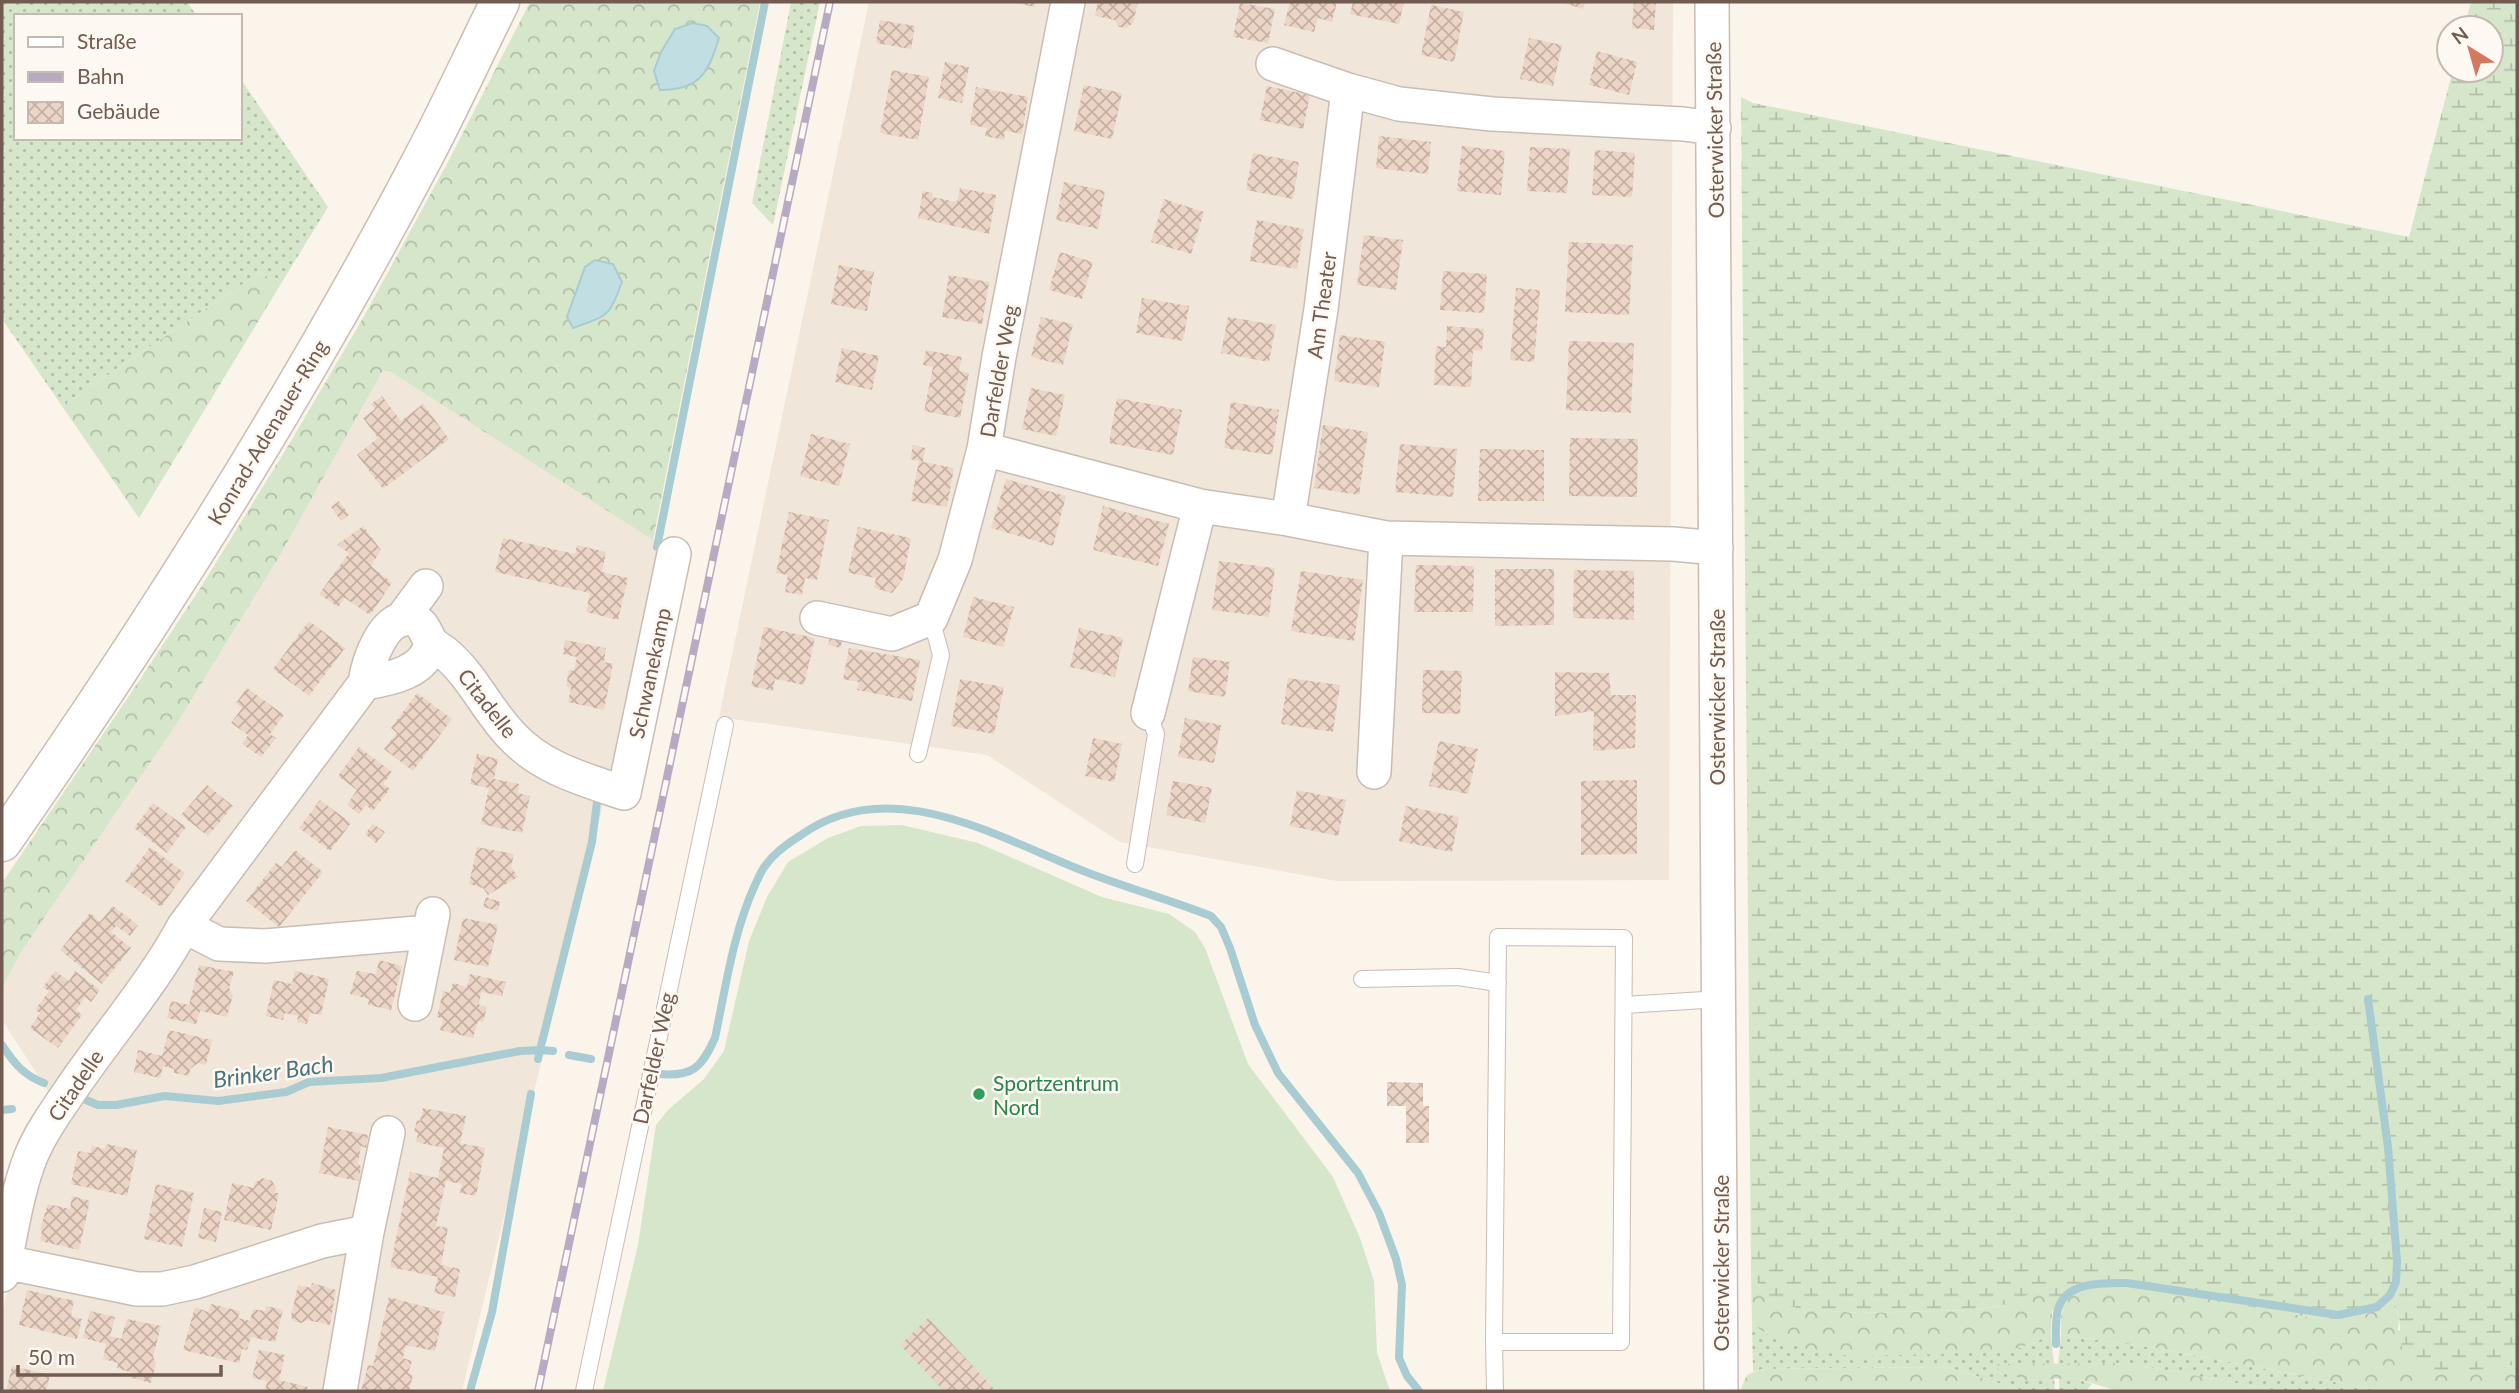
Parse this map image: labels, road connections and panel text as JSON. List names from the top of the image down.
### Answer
{
  "streets": {
    "main road": ["Konrad-Adenauer-Ring"],
    "street": [
      "Osterwicker Straße",
      "Am Theater",
      "Darfelder Weg",
      "Schwanekamp",
      "Citadelle"
    ]
  },
  "crossings": [
    ["Schwanekamp", "Citadelle"]
  ],
  "water": ["Brinker Bach"],
  "places": ["Sportzentrum Nord"],
  "legend": ["Straße", "Bahn", "Gebäude"],
  "scale_bar": "50 m",
  "north": "top left"
}
